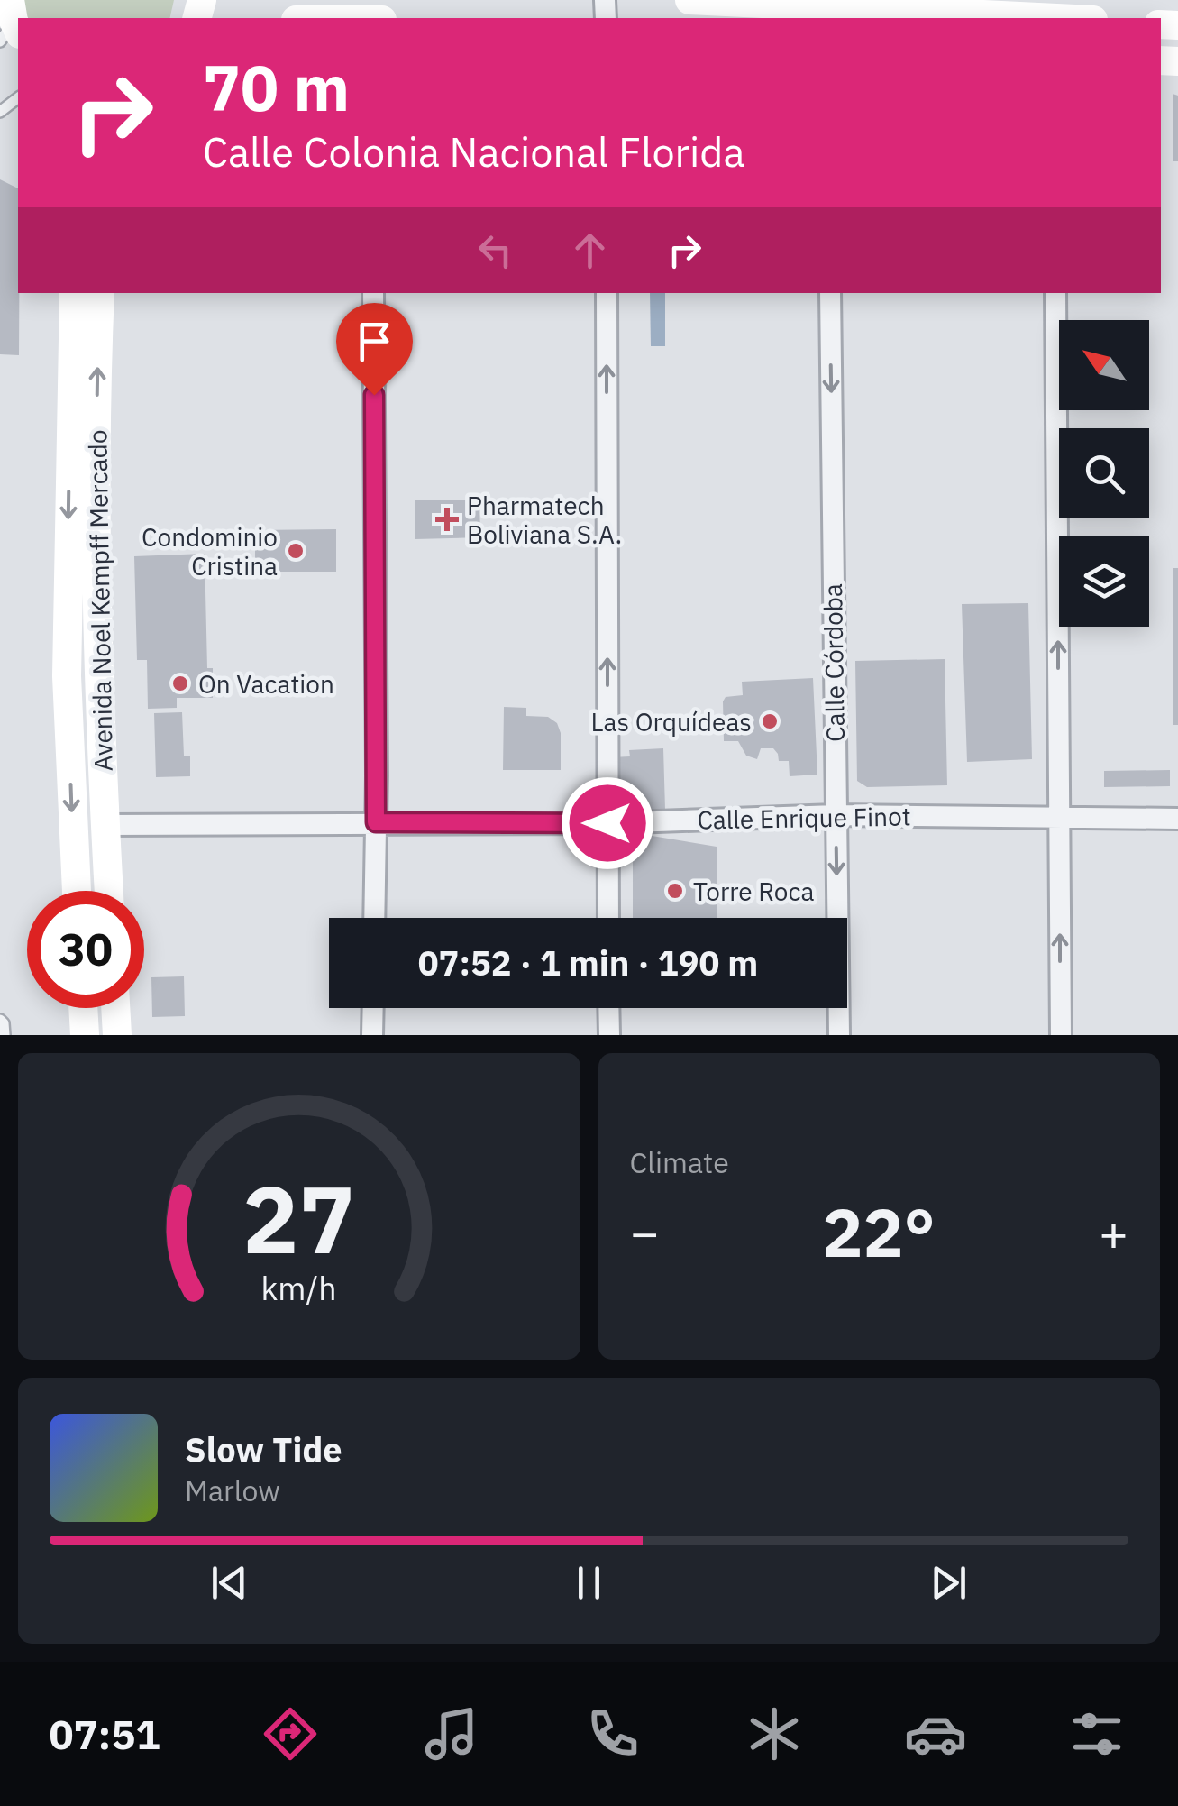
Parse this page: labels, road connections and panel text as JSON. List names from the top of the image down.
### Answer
{
  "streets": {
    "main road": ["Avenida Noel Kempff Mercado"],
    "street": ["Calle Córdoba", "Calle Enrique Finot"]
  },
  "crossings": [
    ["Avenida Noel Kempff Mercado", "Calle Enrique Finot"],
    ["Calle Córdoba", "Calle Enrique Finot"]
  ],
  "one_way": ["Calle Córdoba"],
  "places": {
    "health": ["Pharmatech Boliviana S.A."],
    "other": [
      "Condominio Cristina",
      "On Vacation",
      "Las Orquídeas",
      "Torre Roca"
    ]
  },
  "north": "top left",
  "page": {
    "turn": ["70 m", "Calle Colonia Nacional Florida"],
    "limit": "30",
    "trip": "07:52 · 1 min · 190 m",
    "tile": "Climate",
    "heat": ["−", "22°", "+"],
    "song": ["Slow Tide", "Marlow"],
    "tabs": "07:51",
    "gauge": ["27", "km/h"]
  }
}
